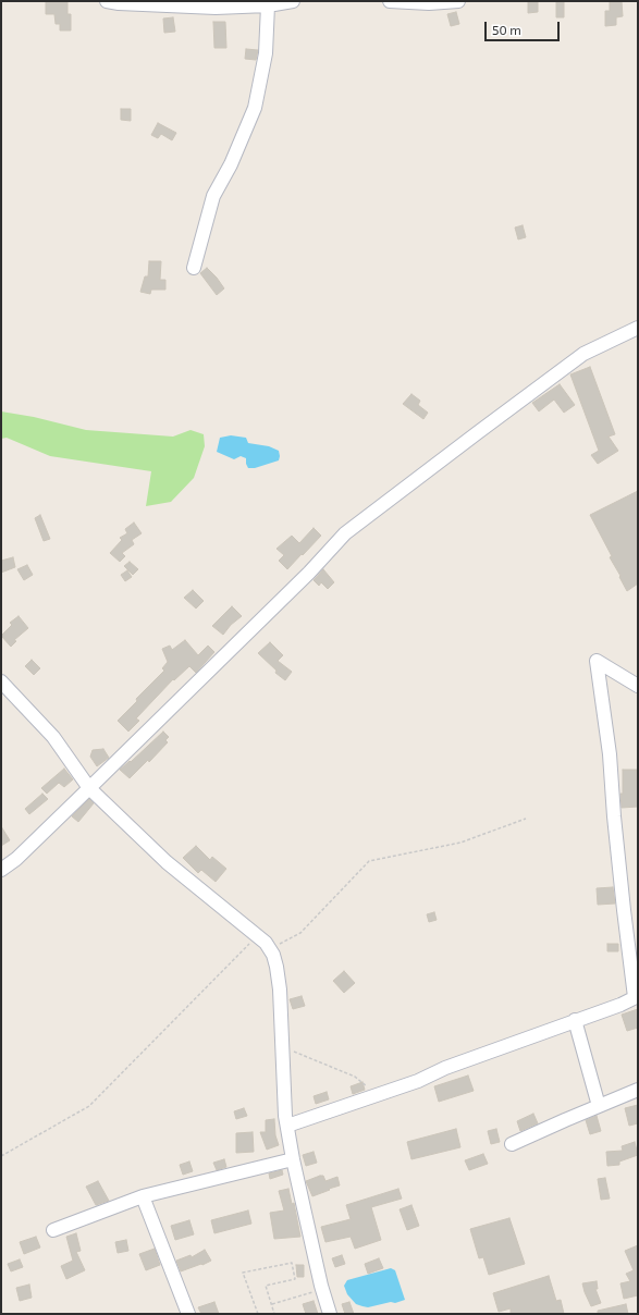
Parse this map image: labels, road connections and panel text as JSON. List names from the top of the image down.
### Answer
{
  "scale_bar": "50 m"
}
